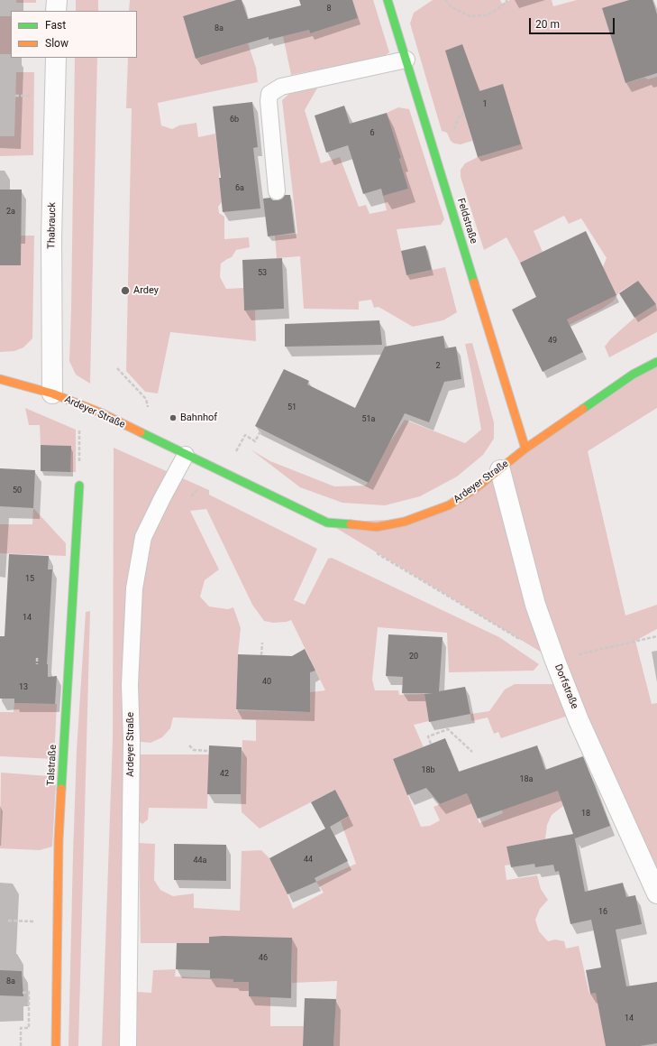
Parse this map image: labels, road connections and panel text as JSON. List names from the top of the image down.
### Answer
{
  "streets": {
    "street": [
      "Feldstraße",
      "Thabrauck",
      "Ardeyer Straße",
      "Dorfstraße",
      "Talstraße"
    ]
  },
  "crossings": [
    ["Feldstraße", "Ardeyer Straße"],
    ["Thabrauck", "Ardeyer Straße"],
    ["Ardeyer Straße", "Dorfstraße"]
  ],
  "places": ["Ardey", "Bahnhof"],
  "house_numbers": [
    "8",
    "8a",
    "1",
    "6b",
    "6",
    "6a",
    "2a",
    "53",
    "49",
    "2",
    "51",
    "51a",
    "50",
    "15",
    "14",
    "20",
    "40",
    "13",
    "18b",
    "42",
    "18a",
    "18",
    "44",
    "44a",
    "16",
    "46",
    "8a",
    "14"
  ],
  "legend": ["Fast", "Slow"],
  "scale_bar": "20 m"
}
